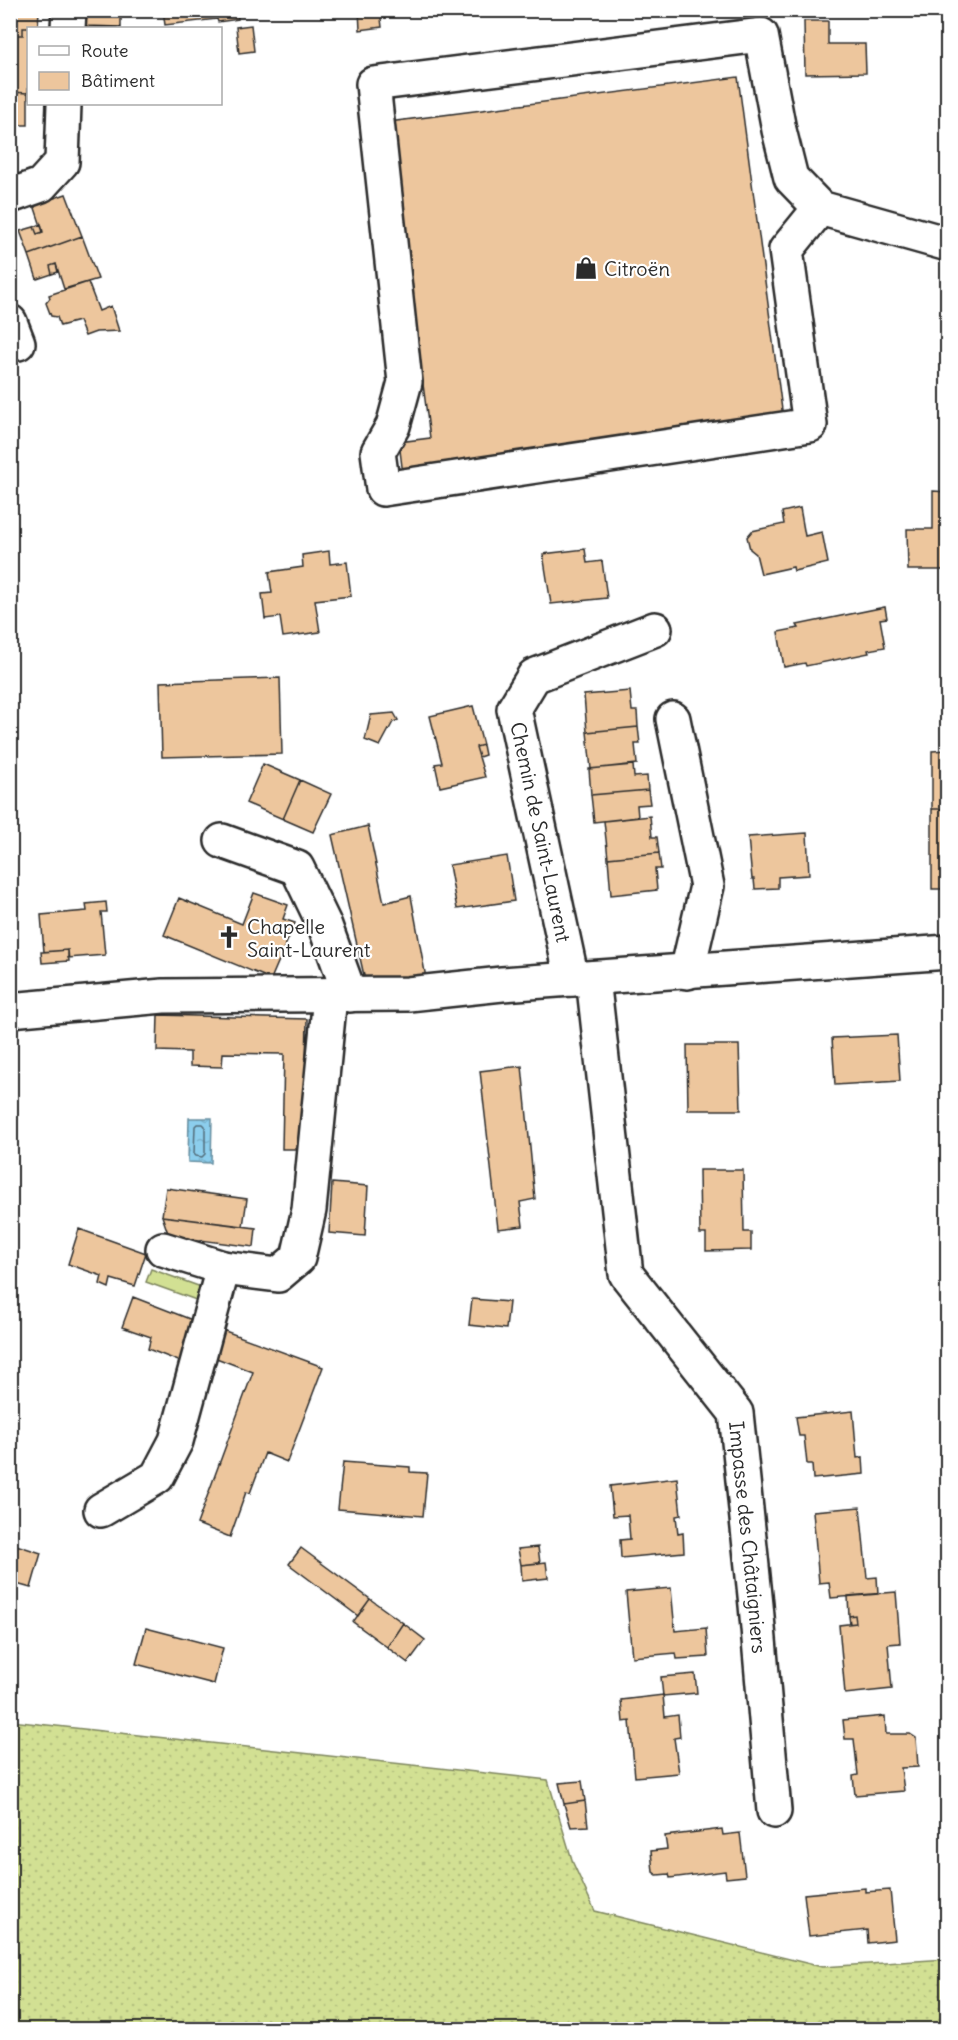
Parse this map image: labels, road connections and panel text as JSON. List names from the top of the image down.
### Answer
{
  "streets": {
    "street": ["Chemin de Saint-Laurent", "Impasse des Châtaigniers"]
  },
  "crossings": [
    ["Chemin de Saint-Laurent", "Impasse des Châtaigniers"]
  ],
  "places": {
    "shop": ["Citroën"],
    "church": ["Chapelle Saint-Laurent"]
  },
  "legend": ["Route", "Bâtiment"]
}
